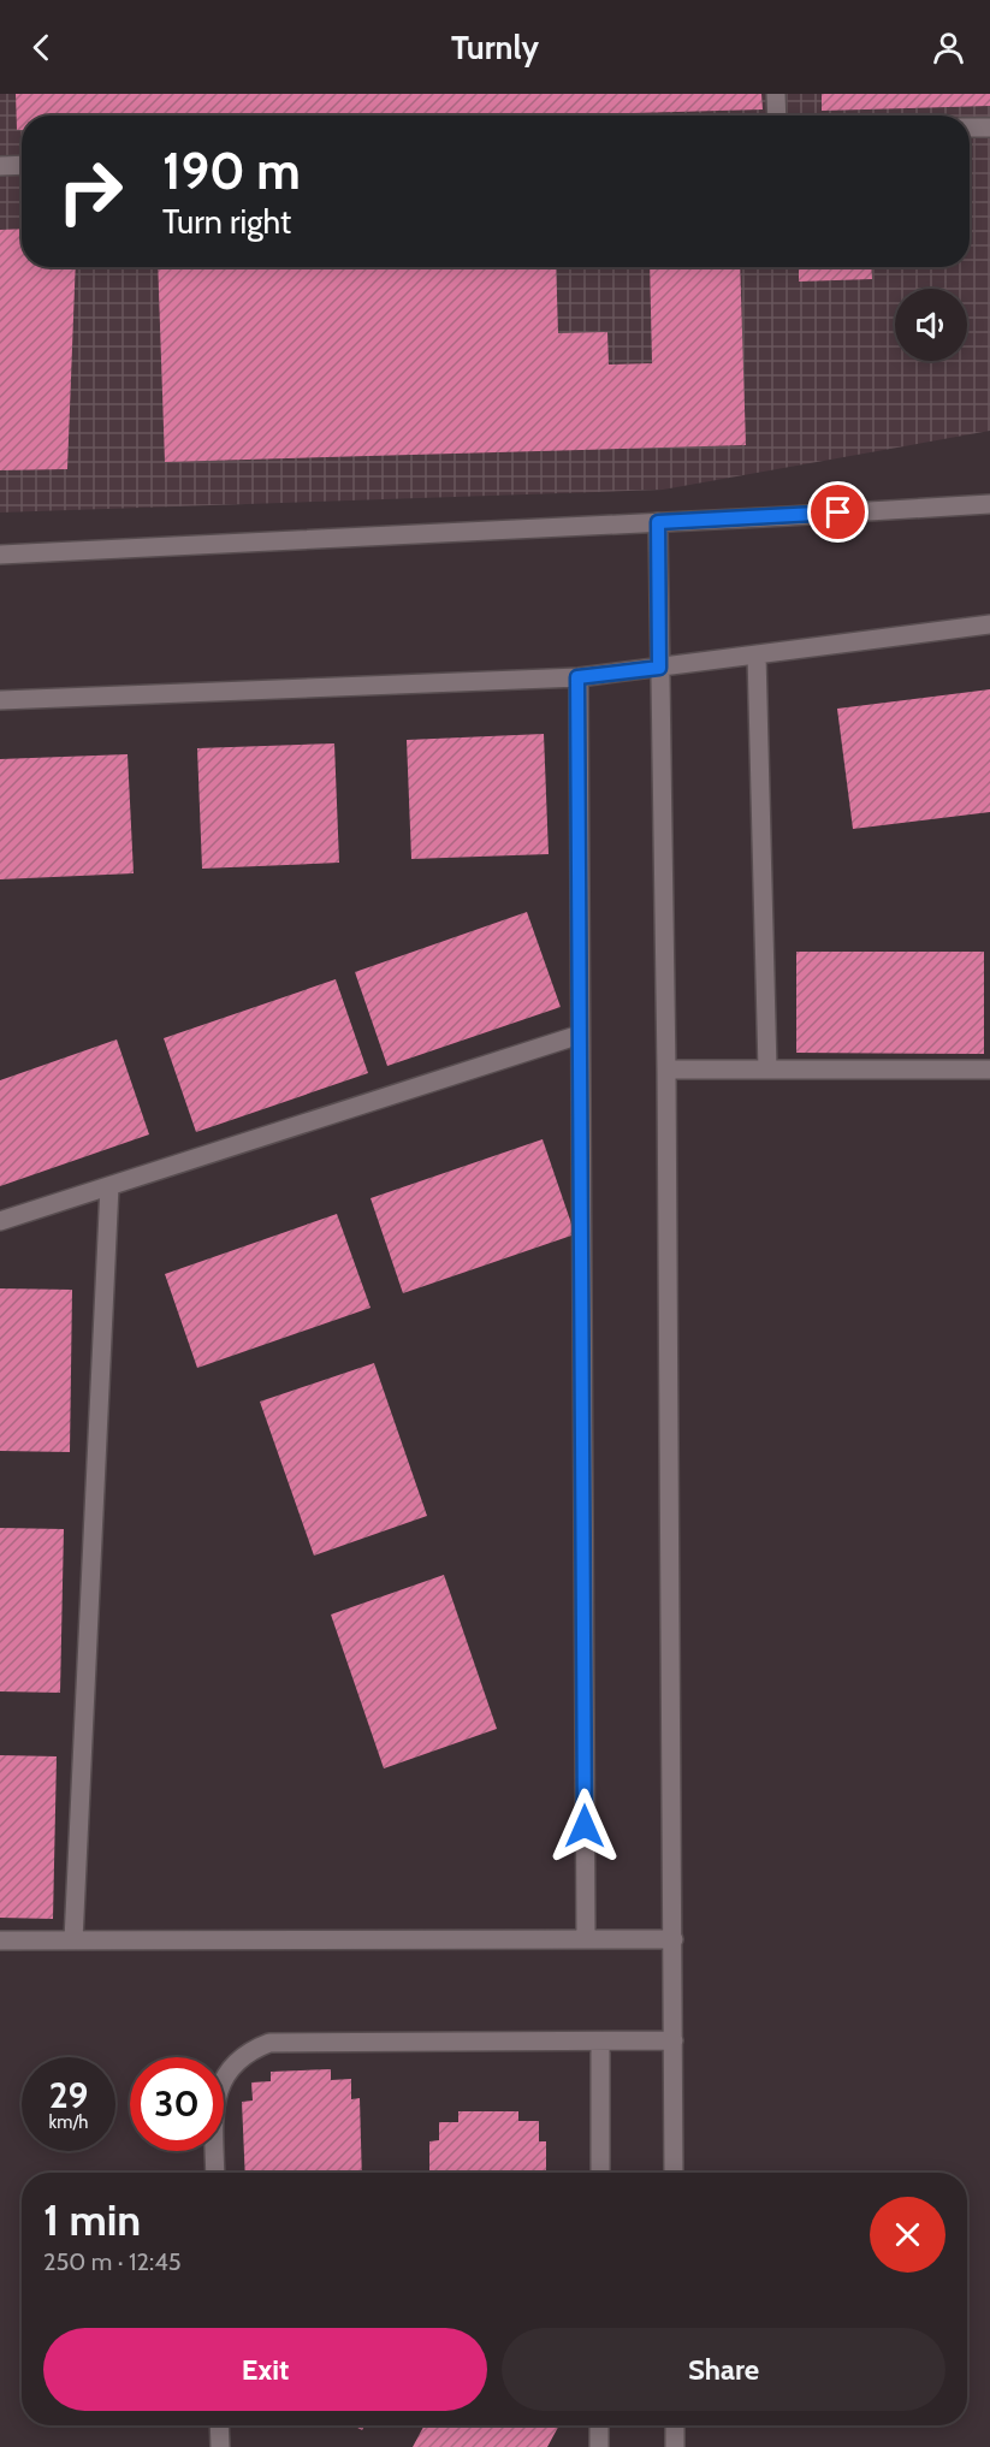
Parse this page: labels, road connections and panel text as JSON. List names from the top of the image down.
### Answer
{
  "page": {
    "header": "Turnly",
    "turn": ["190 m", "Turn right"],
    "speed": "29 km/h",
    "limit": "30",
    "heading": ["1 min", "250 m · 12:45"],
    "buttons": ["Exit", "Share"]
  }
}
